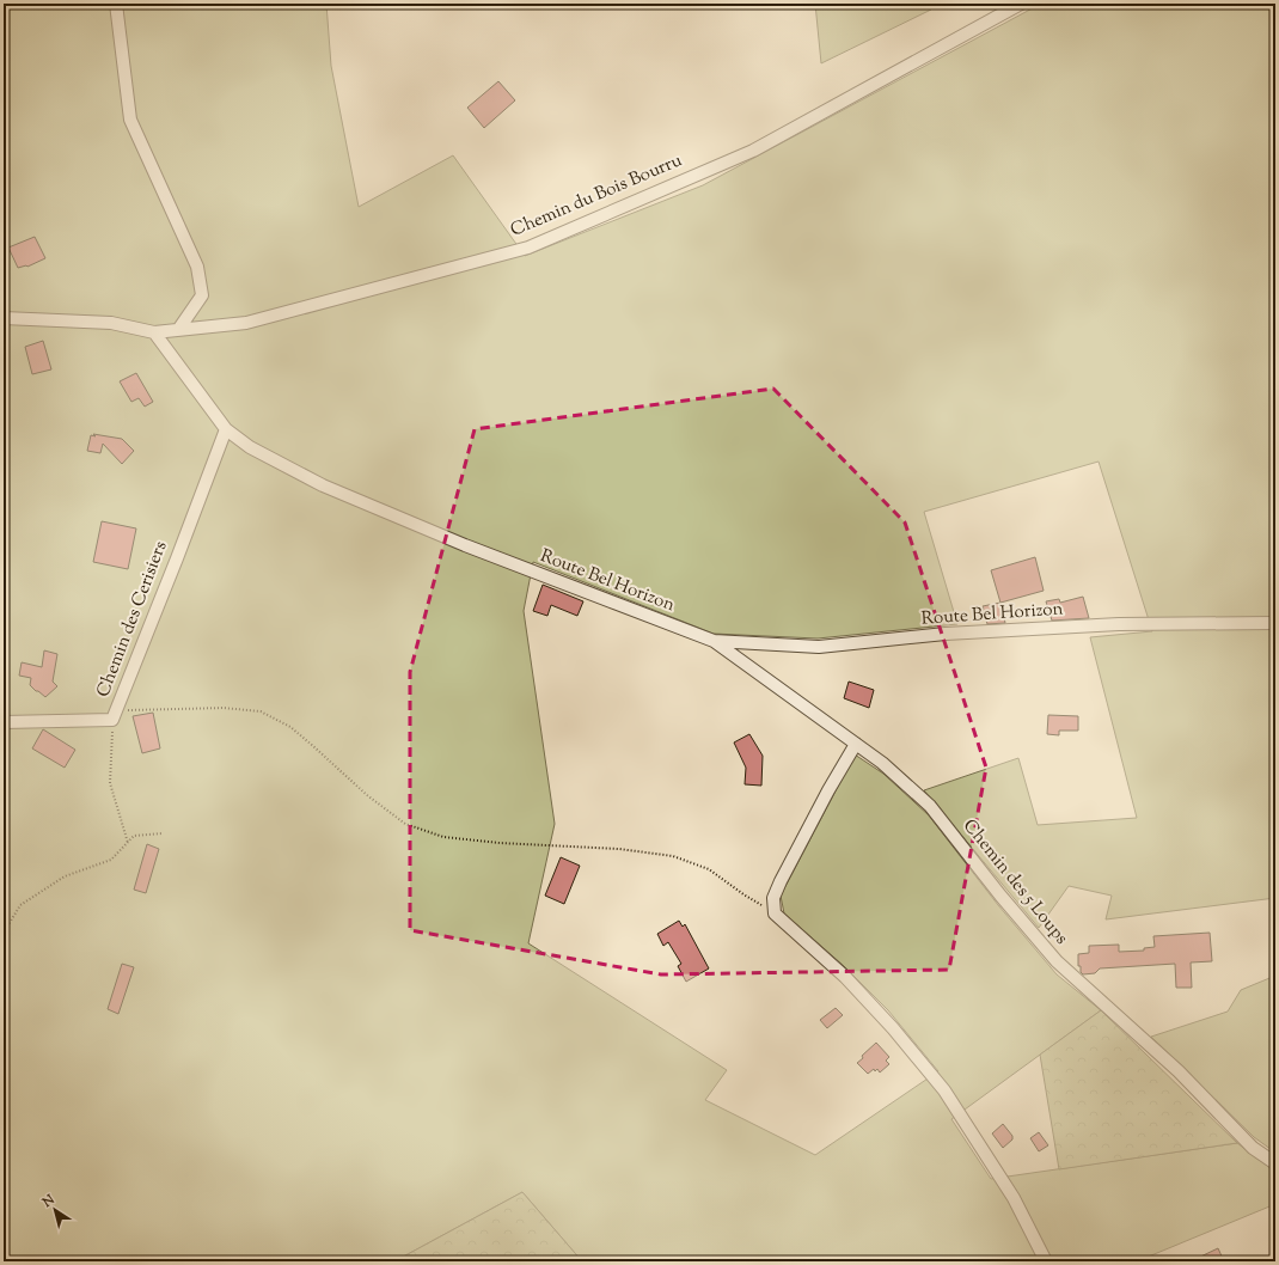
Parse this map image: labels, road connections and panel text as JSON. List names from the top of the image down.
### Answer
{
  "streets": {
    "street": [
      "Chemin du Bois Bourru",
      "Route Bel Horizon",
      "Chemin des Cerisiers",
      "Chemin des 5 Loups"
    ]
  },
  "crossings": [
    ["Chemin du Bois Bourru", "Route Bel Horizon"],
    ["Route Bel Horizon", "Chemin des Cerisiers"],
    ["Route Bel Horizon", "Chemin des 5 Loups"]
  ],
  "north": "top left"
}
